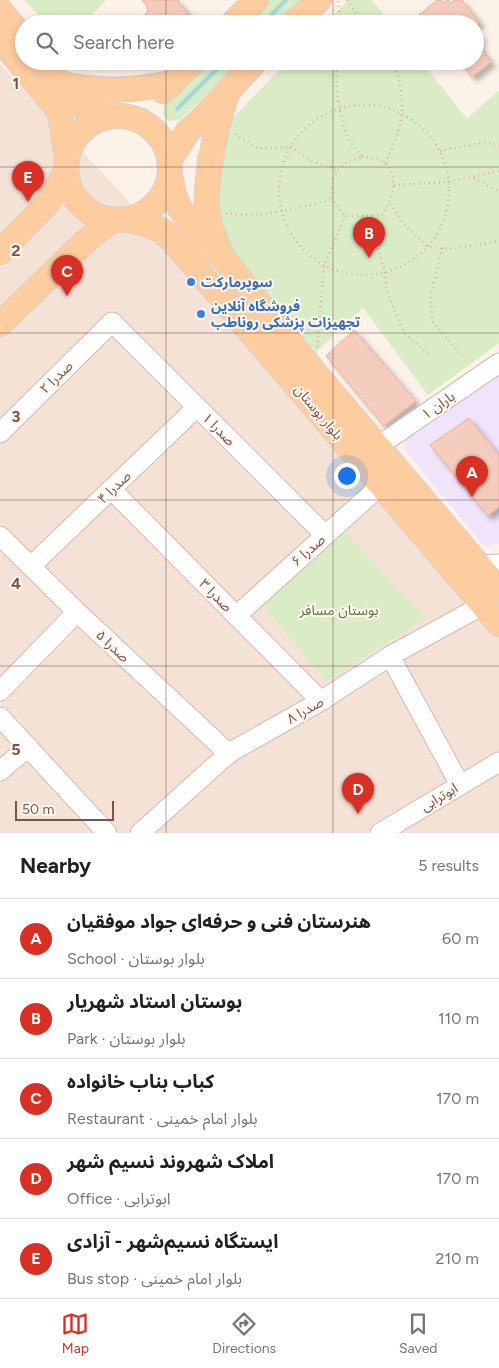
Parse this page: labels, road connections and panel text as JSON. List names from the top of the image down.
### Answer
{
  "streets": {
    "main road": ["بلوار بوستان"],
    "street": [
      "صدرا ۲",
      "باران ۱",
      "صدرا ۱",
      "صدرا ۴",
      "صدرا ۶",
      "صدرا ۳",
      "صدرا ۵",
      "صدرا ۸",
      "ابوترابی"
    ]
  },
  "crossings": [
    ["صدرا ۲", "صدرا ۱"],
    ["باران ۱", "بلوار بوستان"],
    ["بلوار بوستان", "صدرا ۶"],
    ["بلوار بوستان", "صدرا ۸"],
    ["صدرا ۱", "صدرا ۴"],
    ["صدرا ۱", "صدرا ۶"],
    ["صدرا ۴", "صدرا ۳"],
    ["صدرا ۴", "صدرا ۵"],
    ["صدرا ۶", "صدرا ۳"],
    ["صدرا ۳", "صدرا ۸"],
    ["صدرا ۵", "صدرا ۸"]
  ],
  "parks": ["بوستان مسافر"],
  "places": ["سوپرمارکت", "فروشگاه آنلاین تجهیزات پزشکی روناطب"],
  "scale_bar": "50 m",
  "page": {
    "search": "Search here",
    "pins": [
      "E",
      "B",
      "C",
      "A",
      "D"
    ],
    "scale": "50 m",
    "heading": ["Nearby", "5 results"],
    "list": [
      {
        "mark": "A",
        "name": "هنرستان فنی و حرفه‌ای جواد موفقیان",
        "note": "School · بلوار بوستان",
        "value": "60 m"
      },
      {
        "mark": "B",
        "name": "بوستان استاد شهریار",
        "note": "Park · بلوار بوستان",
        "value": "110 m"
      },
      {
        "mark": "C",
        "name": "کباب بناب خانواده",
        "note": "Restaurant · بلوار امام خمینی",
        "value": "170 m"
      },
      {
        "mark": "D",
        "name": "املاک شهروند نسیم شهر",
        "note": "Office · ابوترابی",
        "value": "170 m"
      },
      {
        "mark": "E",
        "name": "ایستگاه نسیم‌شهر - آزادی",
        "note": "Bus stop · بلوار امام خمینی",
        "value": "210 m"
      }
    ],
    "nav": ["Map", "Directions", "Saved"]
  },
  "grid": {
    "rows": [
      "1",
      "2",
      "3",
      "4",
      "5"
    ]
  }
}
